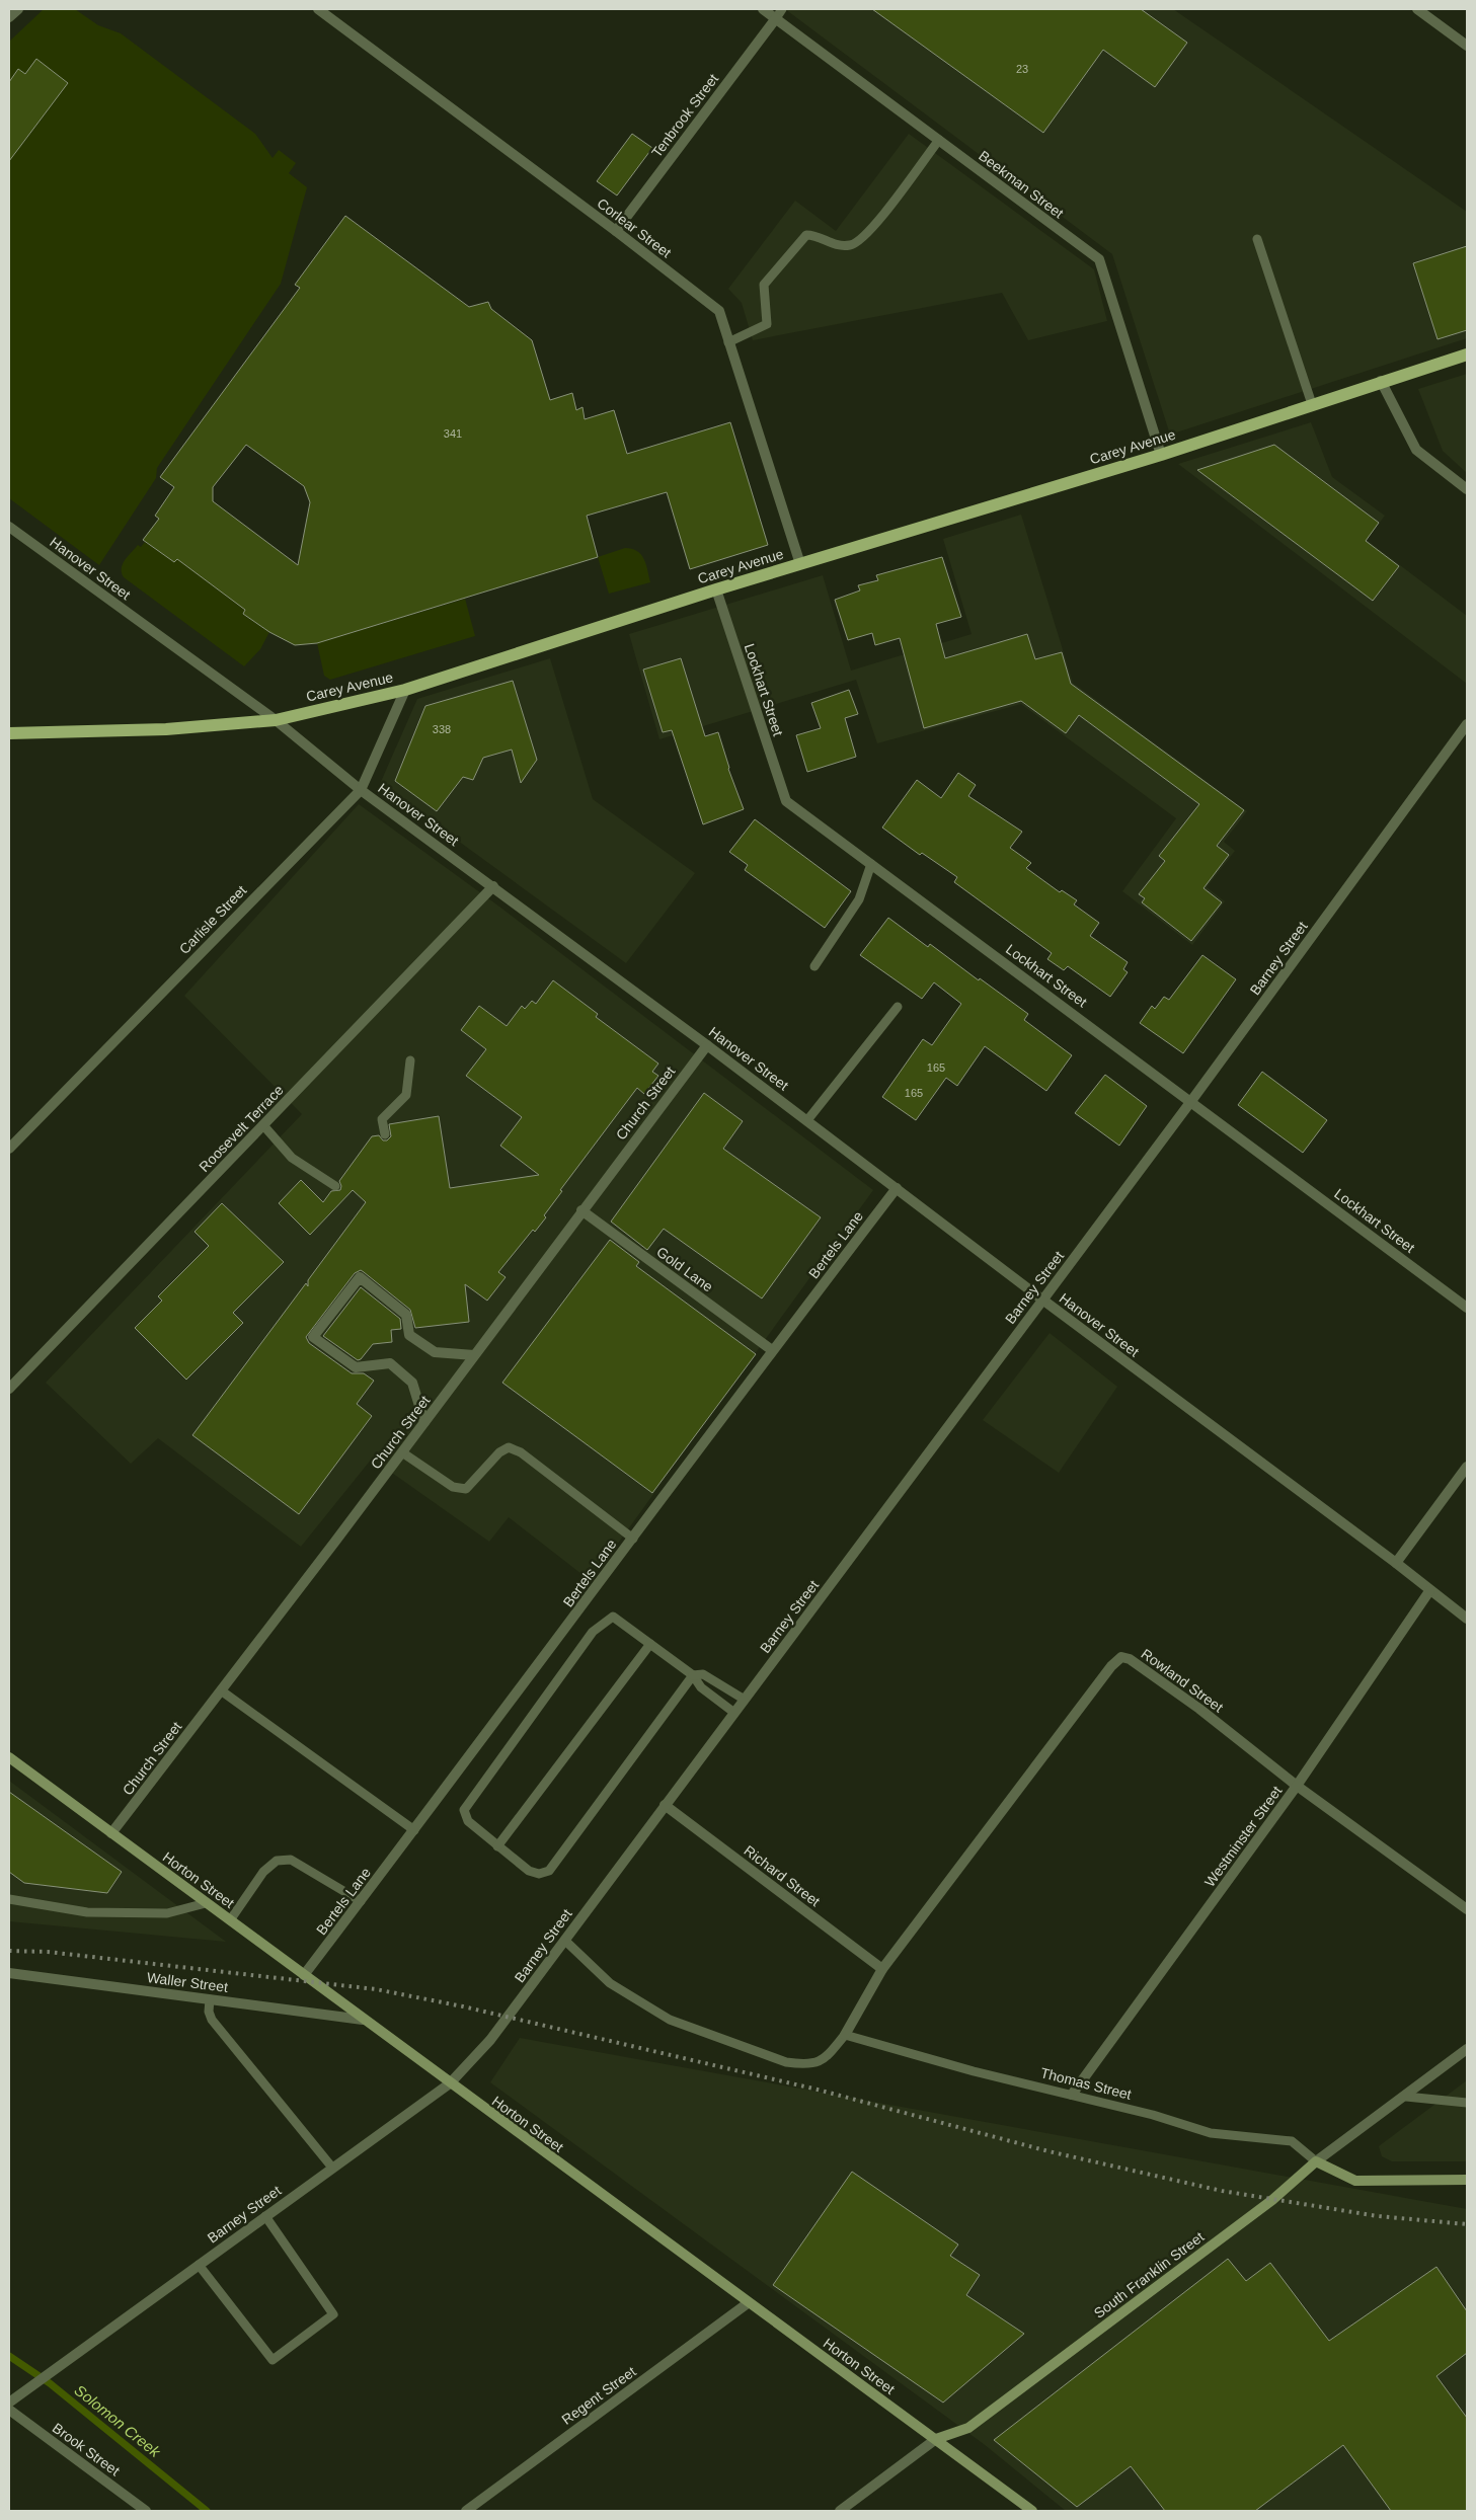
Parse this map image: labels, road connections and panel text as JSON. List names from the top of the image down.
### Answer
{
  "streets": {
    "main road": ["Carey Avenue", "Horton Street", "South Franklin Street"],
    "street": [
      "Tenbrook Street",
      "Beekman Street",
      "Corlear Street",
      "Hanover Street",
      "Lockhart Street",
      "Carlisle Street",
      "Barney Street",
      "Church Street",
      "Roosevelt Terrace",
      "Bertels Lane",
      "Gold Lane",
      "Rowland Street",
      "Westminster Street",
      "Richard Street",
      "Waller Street",
      "Regent Street",
      "Brook Street"
    ],
    "lane": ["Thomas Street"]
  },
  "crossings": [
    ["Tenbrook Street", "Beekman Street"],
    ["Tenbrook Street", "Corlear Street"],
    ["Beekman Street", "Carey Avenue"],
    ["Corlear Street", "Carey Avenue"],
    ["Carey Avenue", "Hanover Street"],
    ["Carey Avenue", "Lockhart Street"],
    ["Carey Avenue", "Carlisle Street"],
    ["Hanover Street", "Carlisle Street"],
    ["Hanover Street", "Barney Street"],
    ["Hanover Street", "Church Street"],
    ["Hanover Street", "Roosevelt Terrace"],
    ["Hanover Street", "Bertels Lane"],
    ["Hanover Street", "Westminster Street"],
    ["Lockhart Street", "Barney Street"],
    ["Barney Street", "Richard Street"],
    ["Barney Street", "Horton Street"],
    ["Church Street", "Gold Lane"],
    ["Church Street", "Horton Street"],
    ["Bertels Lane", "Gold Lane"],
    ["Bertels Lane", "Horton Street"],
    ["Rowland Street", "Westminster Street"],
    ["Rowland Street", "Richard Street"],
    ["Westminster Street", "Thomas Street"],
    ["Horton Street", "Waller Street"],
    ["Horton Street", "South Franklin Street"],
    ["Horton Street", "Regent Street"],
    ["Thomas Street", "South Franklin Street"]
  ],
  "water": ["Solomon Creek"],
  "house_numbers": [
    "23",
    "341",
    "338",
    "165",
    "165"
  ]
}
